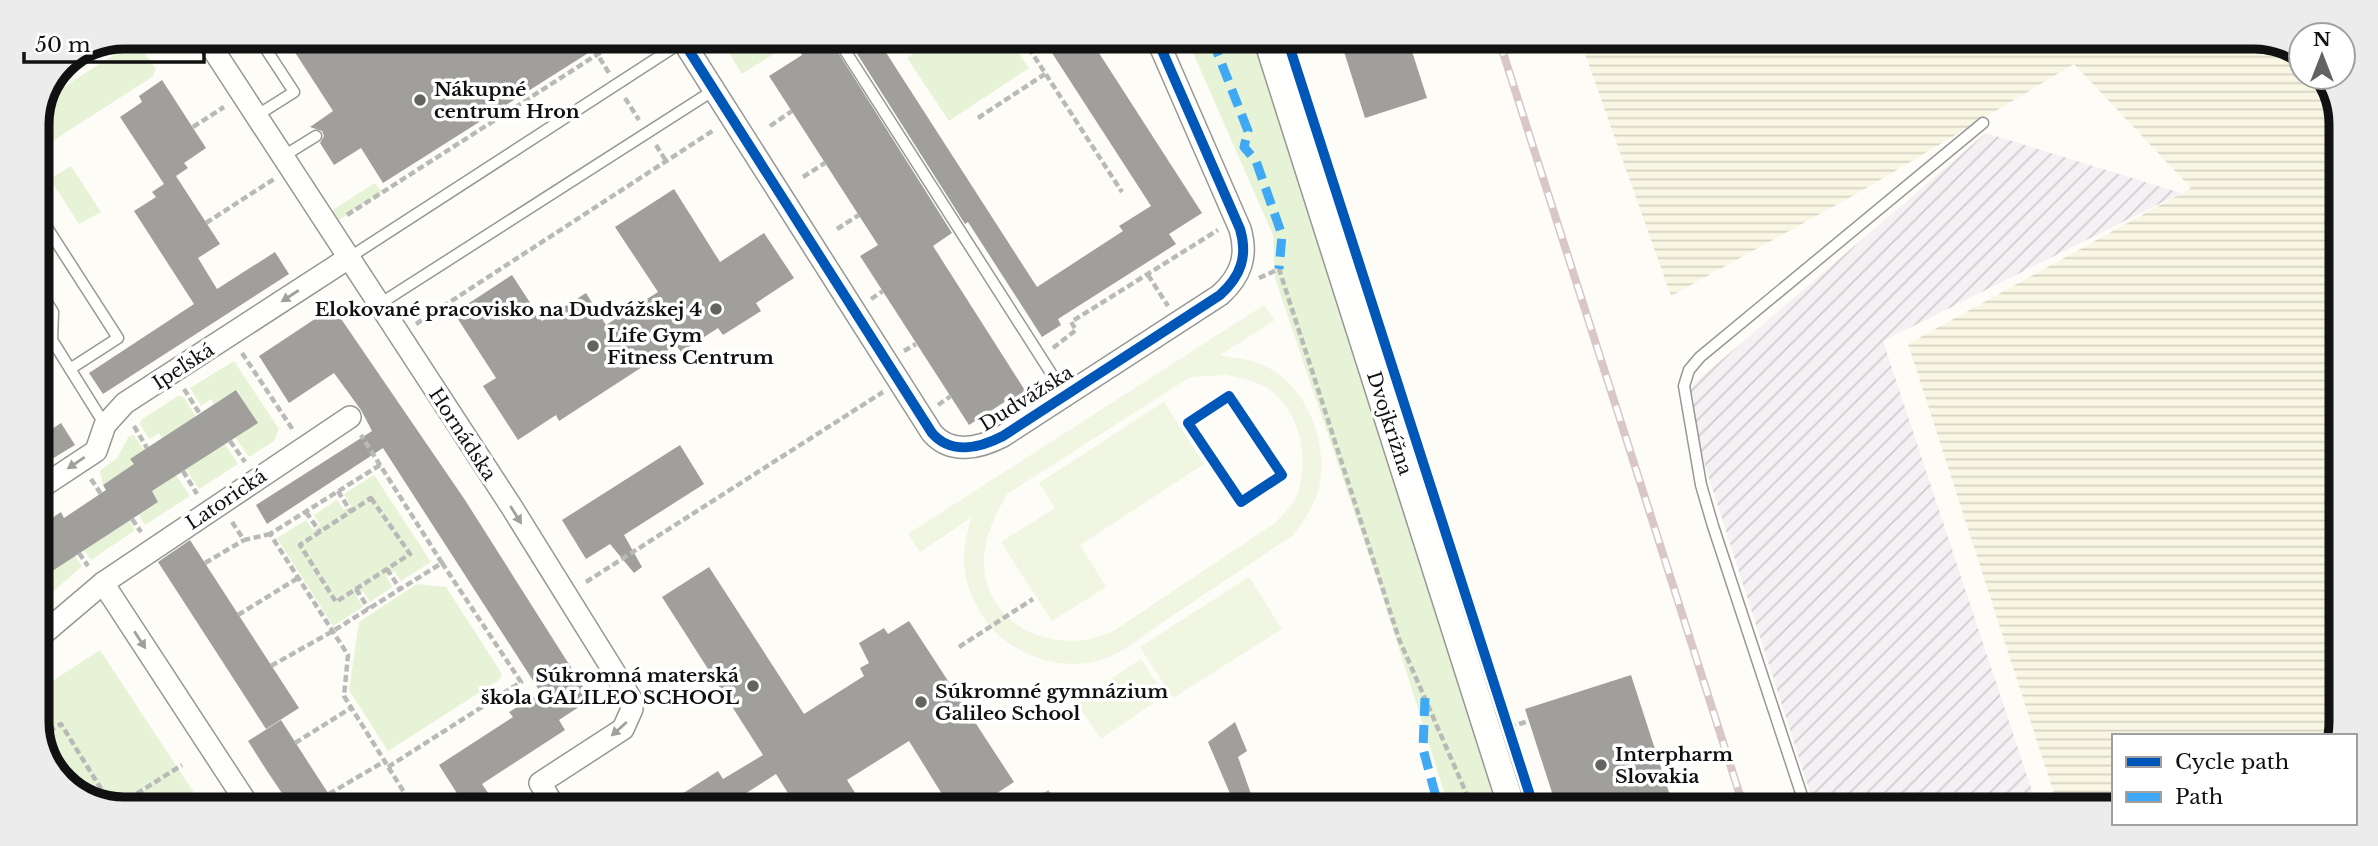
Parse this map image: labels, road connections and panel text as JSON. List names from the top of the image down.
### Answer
{
  "streets": {
    "street": [
      "Ipeľská",
      "Dudvážska",
      "Dvojkrížna",
      "Hornádska",
      "Latorická"
    ]
  },
  "crossings": [
    ["Ipeľská", "Hornádska"]
  ],
  "one_way": ["Ipeľská", "Hornádska"],
  "places": [
    "Nákupné centrum Hron",
    "Elokované pracovisko na Dudvážskej 4",
    "Life Gym Fitness Centrum",
    "Súkromná materská škola GALILEO SCHOOL",
    "Súkromné gymnázium Galileo School",
    "Interpharm Slovakia"
  ],
  "legend": ["Cycle path", "Path"],
  "scale_bar": "50 m",
  "north": "top"
}
